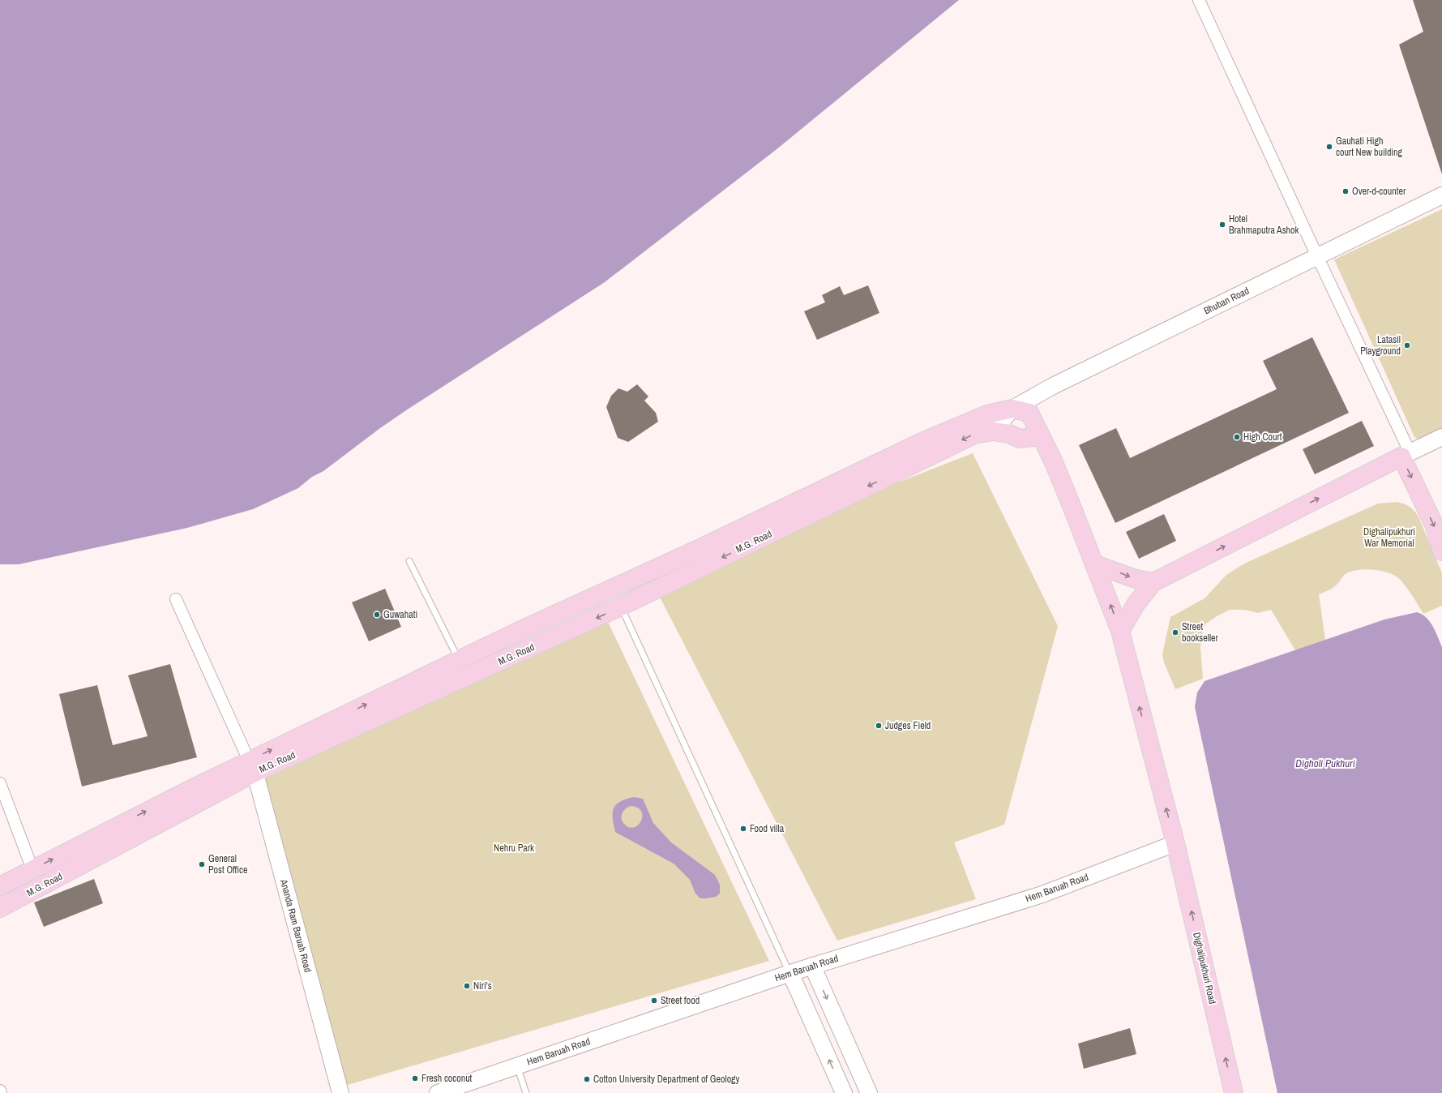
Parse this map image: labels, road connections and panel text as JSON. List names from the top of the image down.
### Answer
{
  "streets": {
    "main road": ["M.G. Road", "Dighalipukhuri Road"],
    "street": ["Bhuban Road", "Hem Baruah Road", "Ananda Ram Baruah Road"]
  },
  "crossings": [
    ["Bhuban Road", "Dighalipukhuri Road"],
    ["M.G. Road", "Ananda Ram Baruah Road"],
    ["M.G. Road", "Dighalipukhuri Road"],
    ["Hem Baruah Road", "Dighalipukhuri Road"]
  ],
  "one_way": ["Dighalipukhuri Road"],
  "water": ["Digholi Pukhuri"],
  "parks": ["Dighalipukhuri War Memorial", "Nehru Park"],
  "places": [
    "Gauhati High court New building",
    "Over-d-counter",
    "Hotel Brahmaputra Ashok",
    "Latasil Playground",
    "High Court",
    "Guwahati",
    "Street bookseller",
    "Judges Field",
    "Food villa",
    "General Post Office",
    "Niri's",
    "Street food",
    "Fresh coconut",
    "Cotton University Department of Geology"
  ]
}
